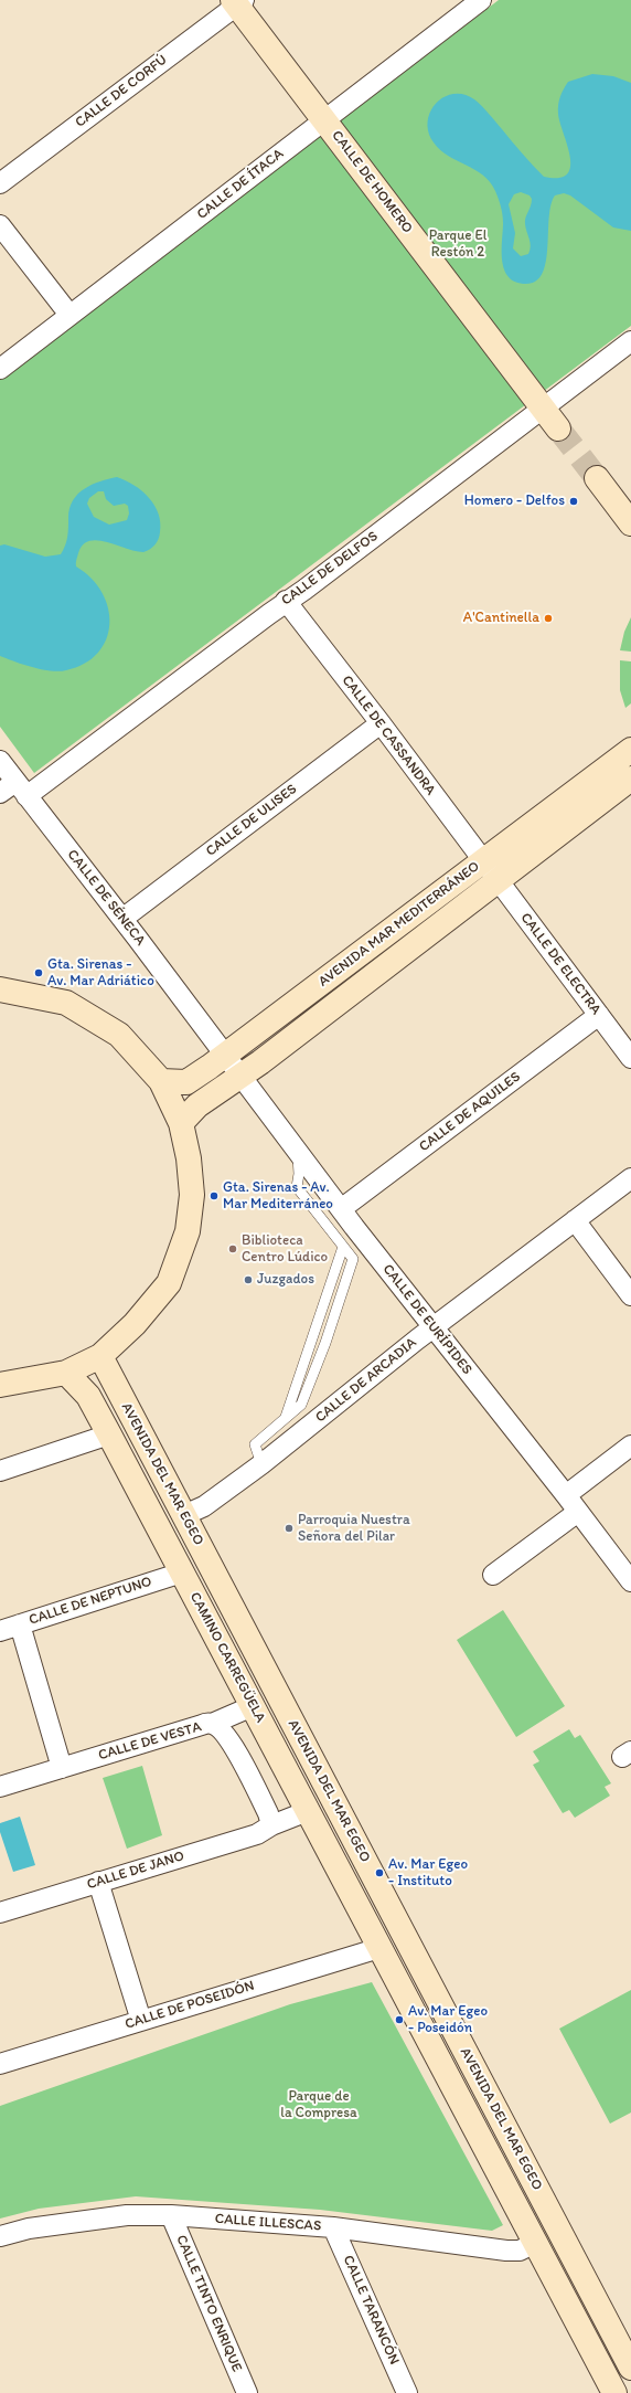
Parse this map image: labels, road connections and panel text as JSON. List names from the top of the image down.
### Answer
{
  "streets": {
    "street": [
      "CALLE DE CORFÚ",
      "CALLE DE HOMERO",
      "CALLE DE ÍTACA",
      "CALLE DE DELFOS",
      "CALLE DE CASSANDRA",
      "CALLE DE ULISES",
      "CALLE DE SÉNECA",
      "AVENIDA MAR MEDITERRÁNEO",
      "CALLE DE ELECTRA",
      "CALLE DE AQUILES",
      "CALLE DE EURÍPIDES",
      "CALLE DE ARCADIA",
      "AVENIDA DEL MAR EGEO",
      "CALLE DE NEPTUNO",
      "CAMINO CARREGÜELA",
      "CALLE DE VESTA",
      "CALLE DE JANO",
      "CALLE DE POSEIDÓN",
      "CALLE ILLESCAS",
      "CALLE TINTO ENRIQUE",
      "CALLE TARANCÓN"
    ]
  },
  "crossings": [
    ["CALLE DE CORFÚ", "CALLE DE HOMERO"],
    ["CALLE DE HOMERO", "CALLE DE ÍTACA"],
    ["CALLE DE HOMERO", "CALLE DE DELFOS"],
    ["CALLE DE DELFOS", "CALLE DE CASSANDRA"],
    ["CALLE DE DELFOS", "CALLE DE SÉNECA"],
    ["CALLE DE CASSANDRA", "CALLE DE ULISES"],
    ["CALLE DE CASSANDRA", "AVENIDA MAR MEDITERRÁNEO"],
    ["CALLE DE CASSANDRA", "CALLE DE ELECTRA"],
    ["CALLE DE ULISES", "CALLE DE SÉNECA"],
    ["CALLE DE SÉNECA", "AVENIDA MAR MEDITERRÁNEO"],
    ["CALLE DE SÉNECA", "CALLE DE EURÍPIDES"],
    ["AVENIDA MAR MEDITERRÁNEO", "CALLE DE ELECTRA"],
    ["AVENIDA MAR MEDITERRÁNEO", "CALLE DE EURÍPIDES"],
    ["CALLE DE ELECTRA", "CALLE DE AQUILES"],
    ["CALLE DE AQUILES", "CALLE DE EURÍPIDES"],
    ["CALLE DE EURÍPIDES", "CALLE DE ARCADIA"],
    ["CALLE DE ARCADIA", "AVENIDA DEL MAR EGEO"],
    ["AVENIDA DEL MAR EGEO", "CAMINO CARREGÜELA"],
    ["AVENIDA DEL MAR EGEO", "CALLE DE POSEIDÓN"],
    ["AVENIDA DEL MAR EGEO", "CALLE ILLESCAS"],
    ["CALLE DE NEPTUNO", "CAMINO CARREGÜELA"],
    ["CAMINO CARREGÜELA", "CALLE DE JANO"],
    ["CAMINO CARREGÜELA", "CALLE DE POSEIDÓN"],
    ["CALLE DE VESTA", "CALLE DE JANO"],
    ["CALLE ILLESCAS", "CALLE TINTO ENRIQUE"],
    ["CALLE ILLESCAS", "CALLE TARANCÓN"]
  ],
  "parks": ["Parque El Restón 2", "Parque de la Compresa"],
  "places": [
    "Homero - Delfos",
    "A'Cantinella",
    "Gta. Sirenas - Av. Mar Adriático",
    "Gta. Sirenas - Av. Mar Mediterráneo",
    "Biblioteca Centro Lúdico",
    "Juzgados",
    "Parroquia Nuestra Señora del Pilar",
    "Av. Mar Egeo - Instituto",
    "Av. Mar Egeo - Poseidón"
  ]
}
